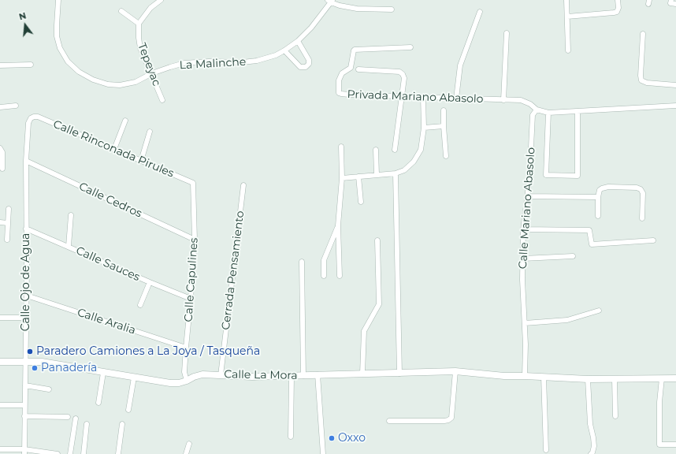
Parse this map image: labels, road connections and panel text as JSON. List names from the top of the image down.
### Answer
{
  "streets": {
    "street": [
      "La Malinche",
      "Tepeyac",
      "Privada Mariano Abasolo",
      "Calle Rinconada Pirules",
      "Calle Cedros",
      "Calle Mariano Abasolo",
      "Calle Sauces",
      "Cerrada Pensamiento",
      "Calle Capulines",
      "Calle Ojo de Agua",
      "Calle Aralia",
      "Calle La Mora"
    ]
  },
  "crossings": [
    ["La Malinche", "Tepeyac"],
    ["Privada Mariano Abasolo", "Calle Mariano Abasolo"],
    ["Calle Rinconada Pirules", "Calle Capulines"],
    ["Calle Rinconada Pirules", "Calle Ojo de Agua"],
    ["Calle Cedros", "Calle Capulines"],
    ["Calle Cedros", "Calle Ojo de Agua"],
    ["Calle Mariano Abasolo", "Calle La Mora"],
    ["Calle Sauces", "Calle Capulines"],
    ["Calle Sauces", "Calle Ojo de Agua"],
    ["Cerrada Pensamiento", "Calle La Mora"],
    ["Calle Capulines", "Calle Aralia"],
    ["Calle Capulines", "Calle La Mora"],
    ["Calle Ojo de Agua", "Calle Aralia"],
    ["Calle Ojo de Agua", "Calle La Mora"]
  ],
  "places": ["Paradero Camiones a La Joya / Tasqueña", "Panadería", "Oxxo"],
  "north": "top"
}
